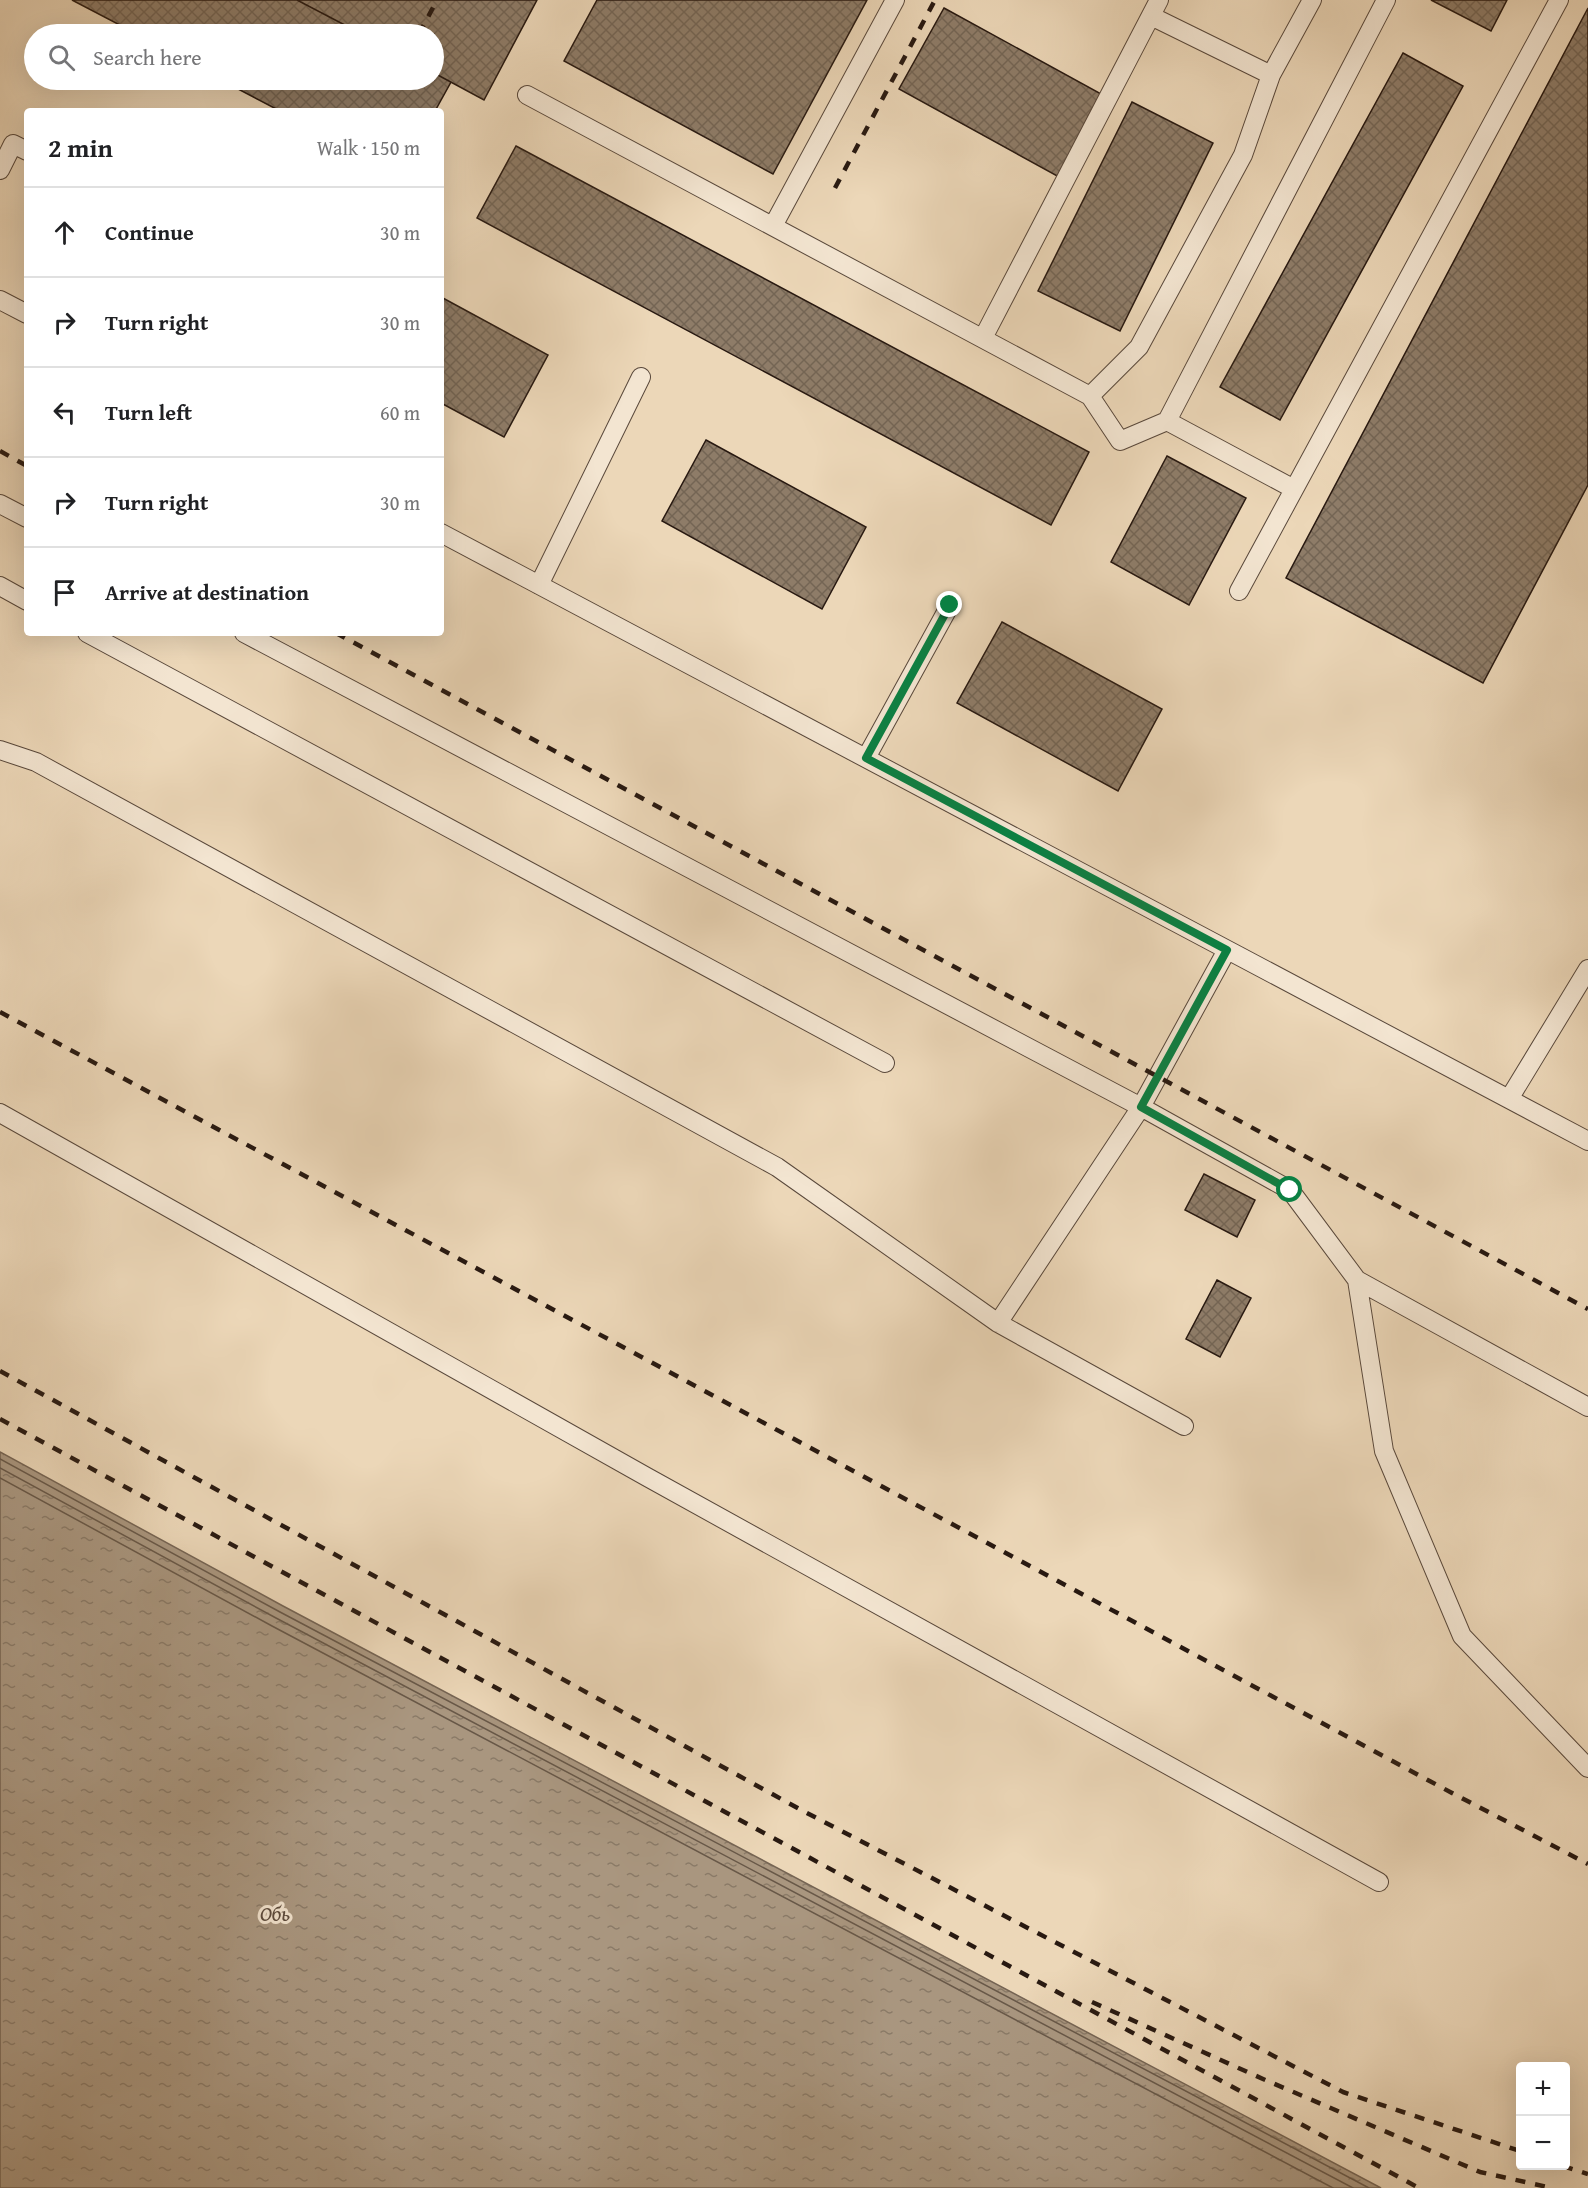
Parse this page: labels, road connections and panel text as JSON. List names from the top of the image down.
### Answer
{
  "water": ["Обь"],
  "page": {
    "search": "Search here",
    "heading": ["2 min", "Walk · 150 m"],
    "list": [
      ["Continue", "30 m"],
      ["Turn right", "30 m"],
      ["Turn left", "60 m"],
      ["Turn right", "30 m"],
      "Arrive at destination"
    ],
    "map_buttons": ["+", "−"]
  }
}
